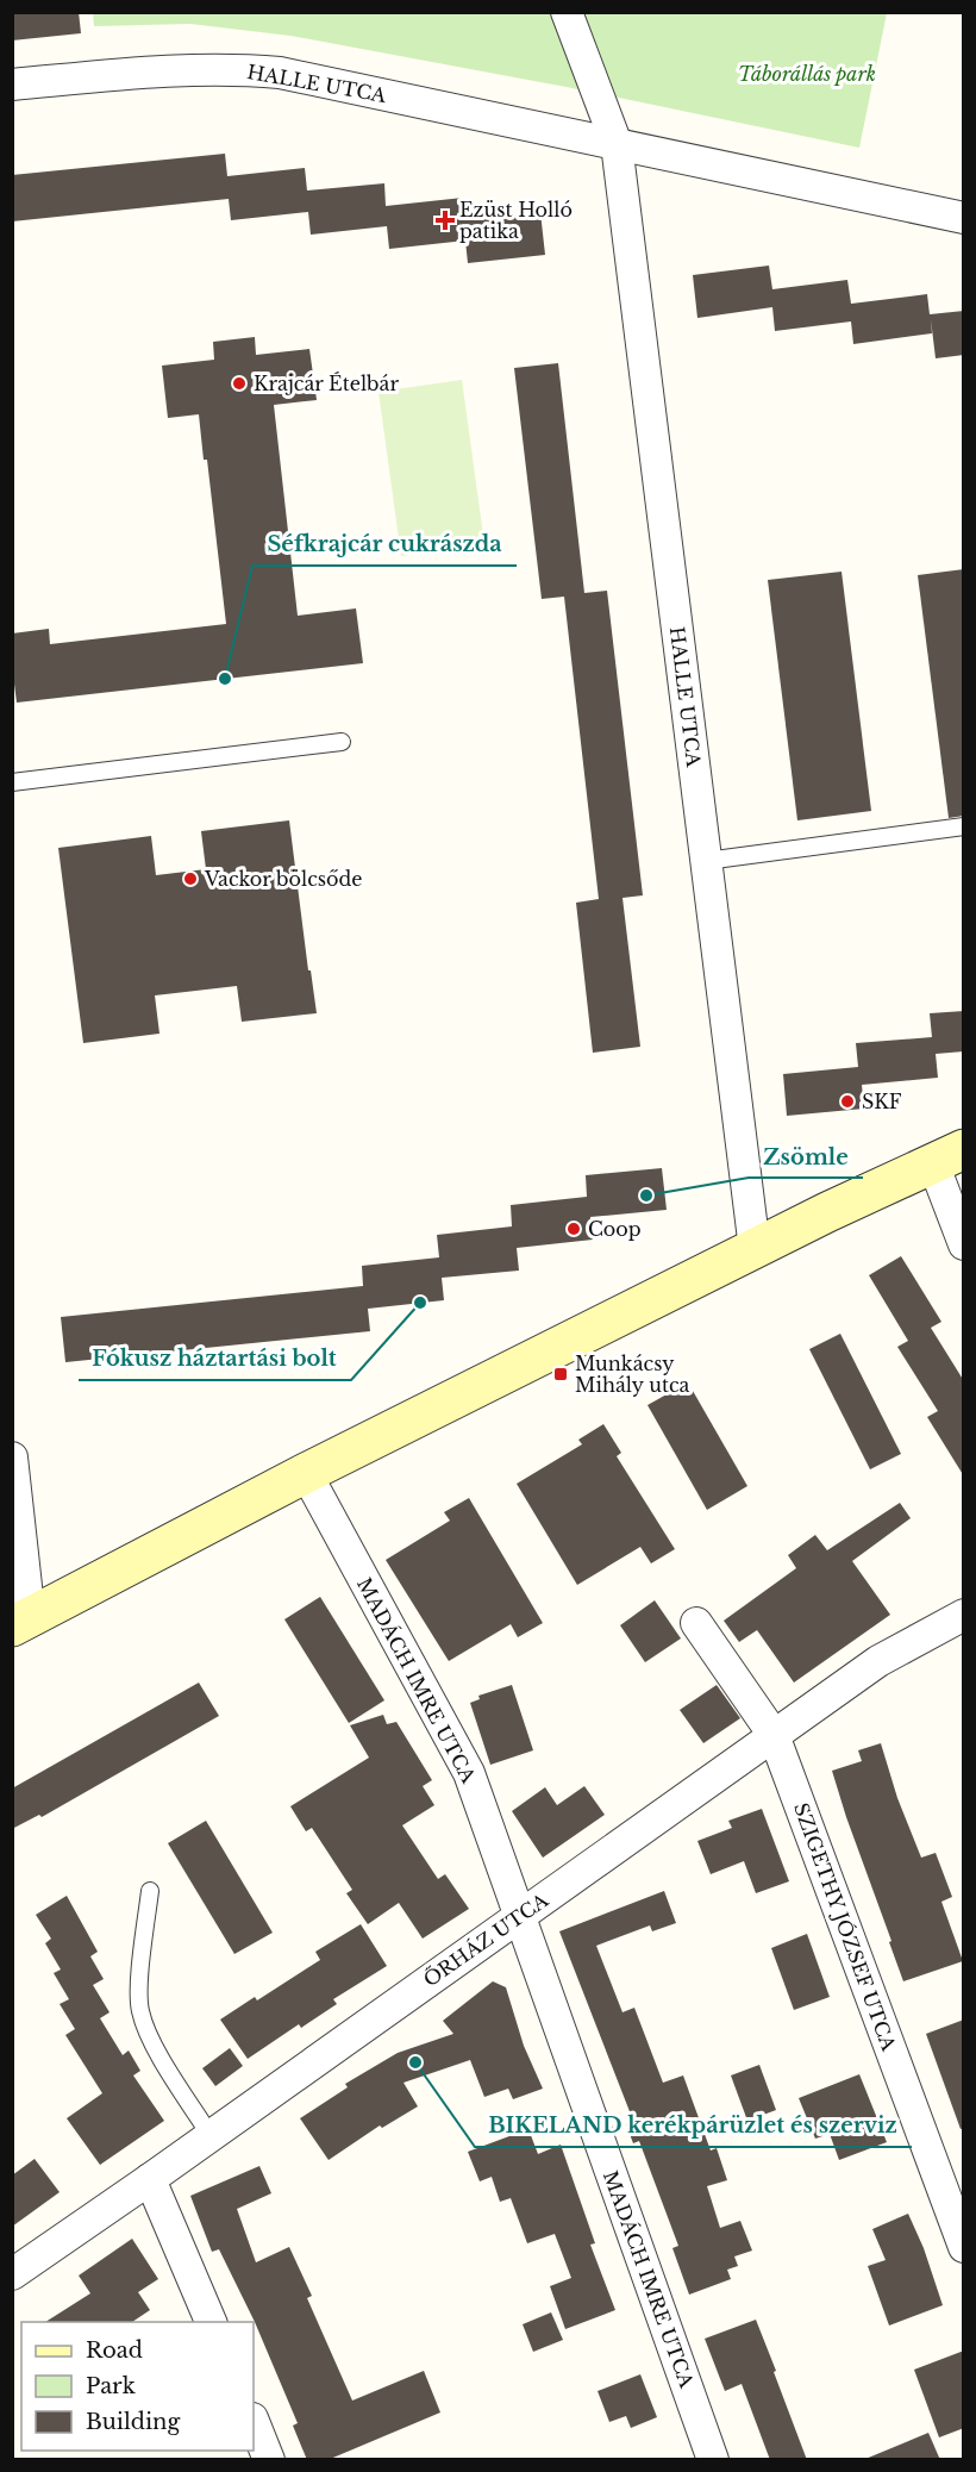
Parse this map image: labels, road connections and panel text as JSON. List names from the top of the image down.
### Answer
{
  "streets": {
    "street": [
      "HALLE UTCA",
      "MADÁCH IMRE UTCA",
      "SZIGETHY JÓZSEF UTCA",
      "ŐRHÁZ UTCA"
    ]
  },
  "crossings": [
    ["MADÁCH IMRE UTCA", "ŐRHÁZ UTCA"],
    ["SZIGETHY JÓZSEF UTCA", "ŐRHÁZ UTCA"]
  ],
  "parks": ["Táborállás park"],
  "places": {
    "health": ["Ezüst Holló patika"],
    "other": [
      "Krajcár Ételbár",
      "Séfkrajcár cukrászda",
      "Vackor bölcsőde",
      "SKF",
      "Zsömle",
      "Coop",
      "Fókusz háztartási bolt",
      "BIKELAND kerékpárüzlet és szerviz"
    ],
    "transit": ["Munkácsy Mihály utca"]
  },
  "legend": ["Road", "Park", "Building"]
}
